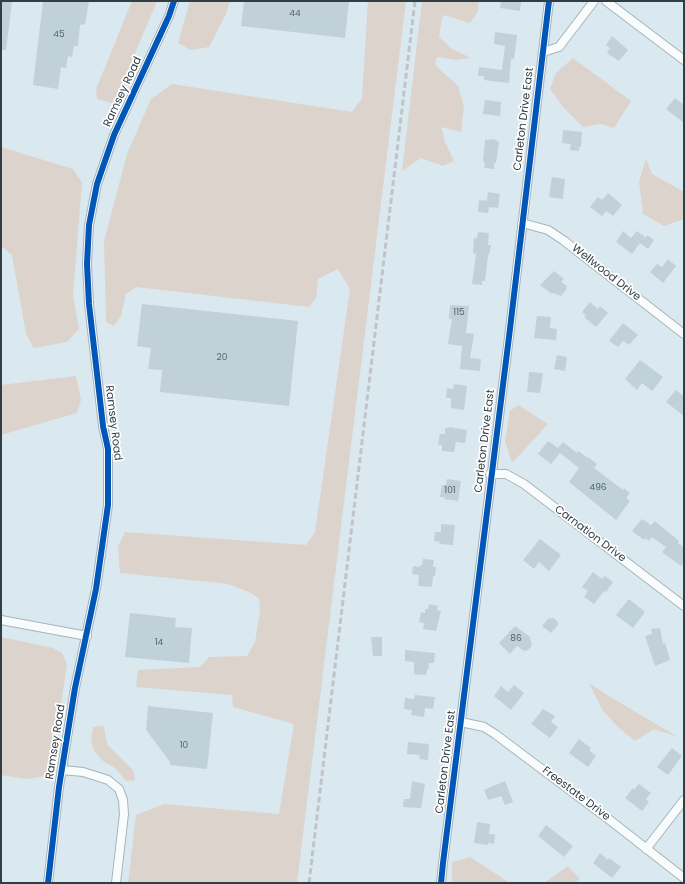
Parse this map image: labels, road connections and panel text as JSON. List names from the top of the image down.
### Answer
{
  "streets": {
    "street": [
      "Ramsey Road",
      "Carleton Drive East",
      "Wellwood Drive",
      "Carnation Drive",
      "Freestate Drive"
    ]
  },
  "crossings": [
    ["Carleton Drive East", "Wellwood Drive"],
    ["Carleton Drive East", "Carnation Drive"],
    ["Carleton Drive East", "Freestate Drive"]
  ],
  "house_numbers": [
    "44",
    "45",
    "115",
    "20",
    "496",
    "101",
    "86",
    "14",
    "10"
  ]
}
